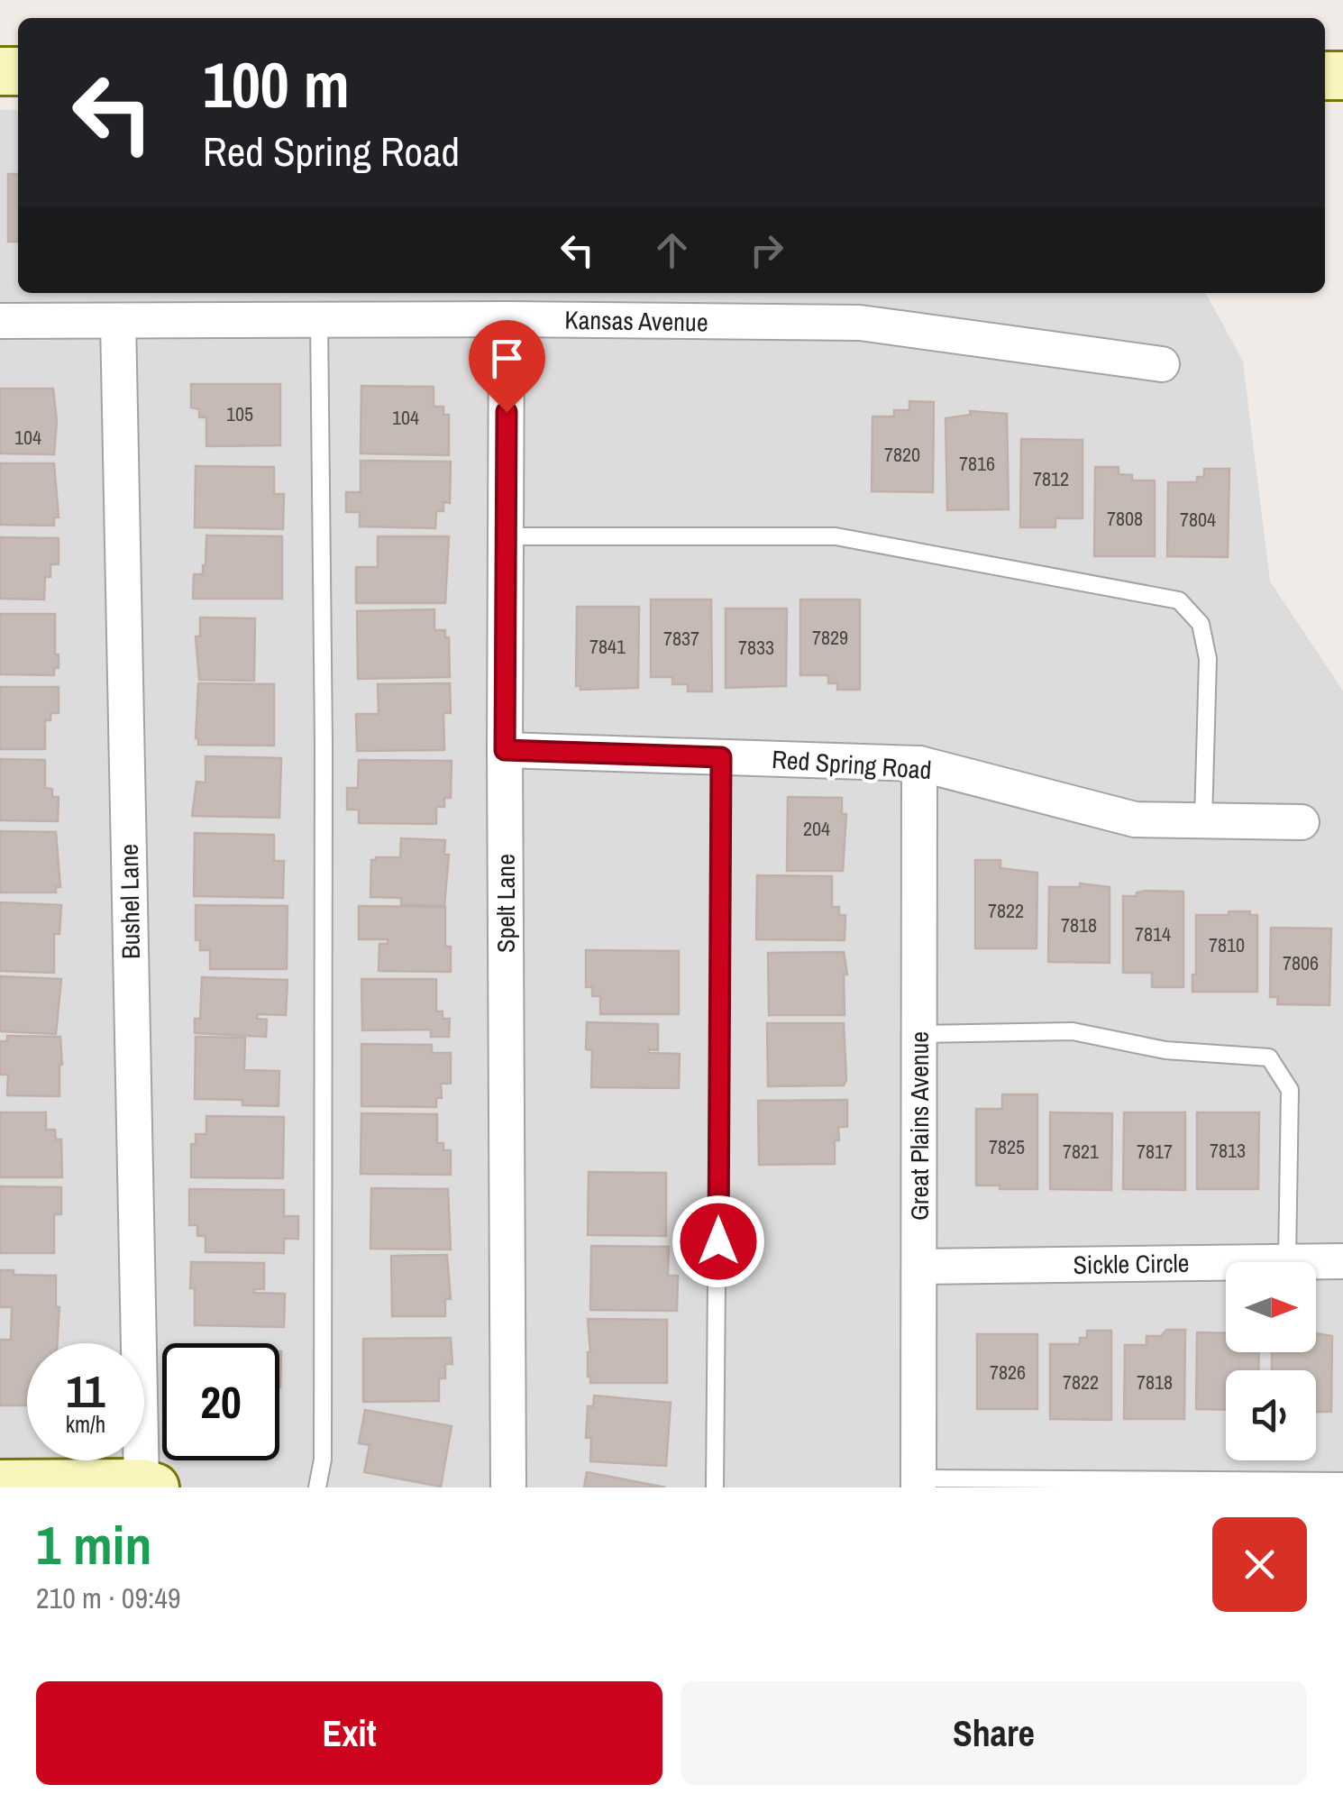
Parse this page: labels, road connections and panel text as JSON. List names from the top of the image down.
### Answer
{
  "streets": {
    "street": [
      "Kansas Avenue",
      "Red Spring Road",
      "Bushel Lane",
      "Spelt Lane",
      "Great Plains Avenue",
      "Sickle Circle"
    ]
  },
  "crossings": [
    ["Kansas Avenue", "Bushel Lane"],
    ["Kansas Avenue", "Spelt Lane"],
    ["Red Spring Road", "Spelt Lane"],
    ["Red Spring Road", "Great Plains Avenue"],
    ["Great Plains Avenue", "Sickle Circle"]
  ],
  "house_numbers": [
    "105",
    "104",
    "104",
    "7820",
    "7816",
    "7812",
    "7808",
    "7804",
    "7829",
    "7837",
    "7841",
    "7833",
    "204",
    "7822",
    "7818",
    "7814",
    "7810",
    "7806",
    "7825",
    "7813",
    "7821",
    "7817",
    "7826",
    "7822",
    "7818"
  ],
  "north": "right",
  "page": {
    "turn": ["100 m", "Red Spring Road"],
    "speed": "11 km/h",
    "limit": "20",
    "heading": ["1 min", "210 m · 09:49"],
    "buttons": ["Exit", "Share"]
  }
}
